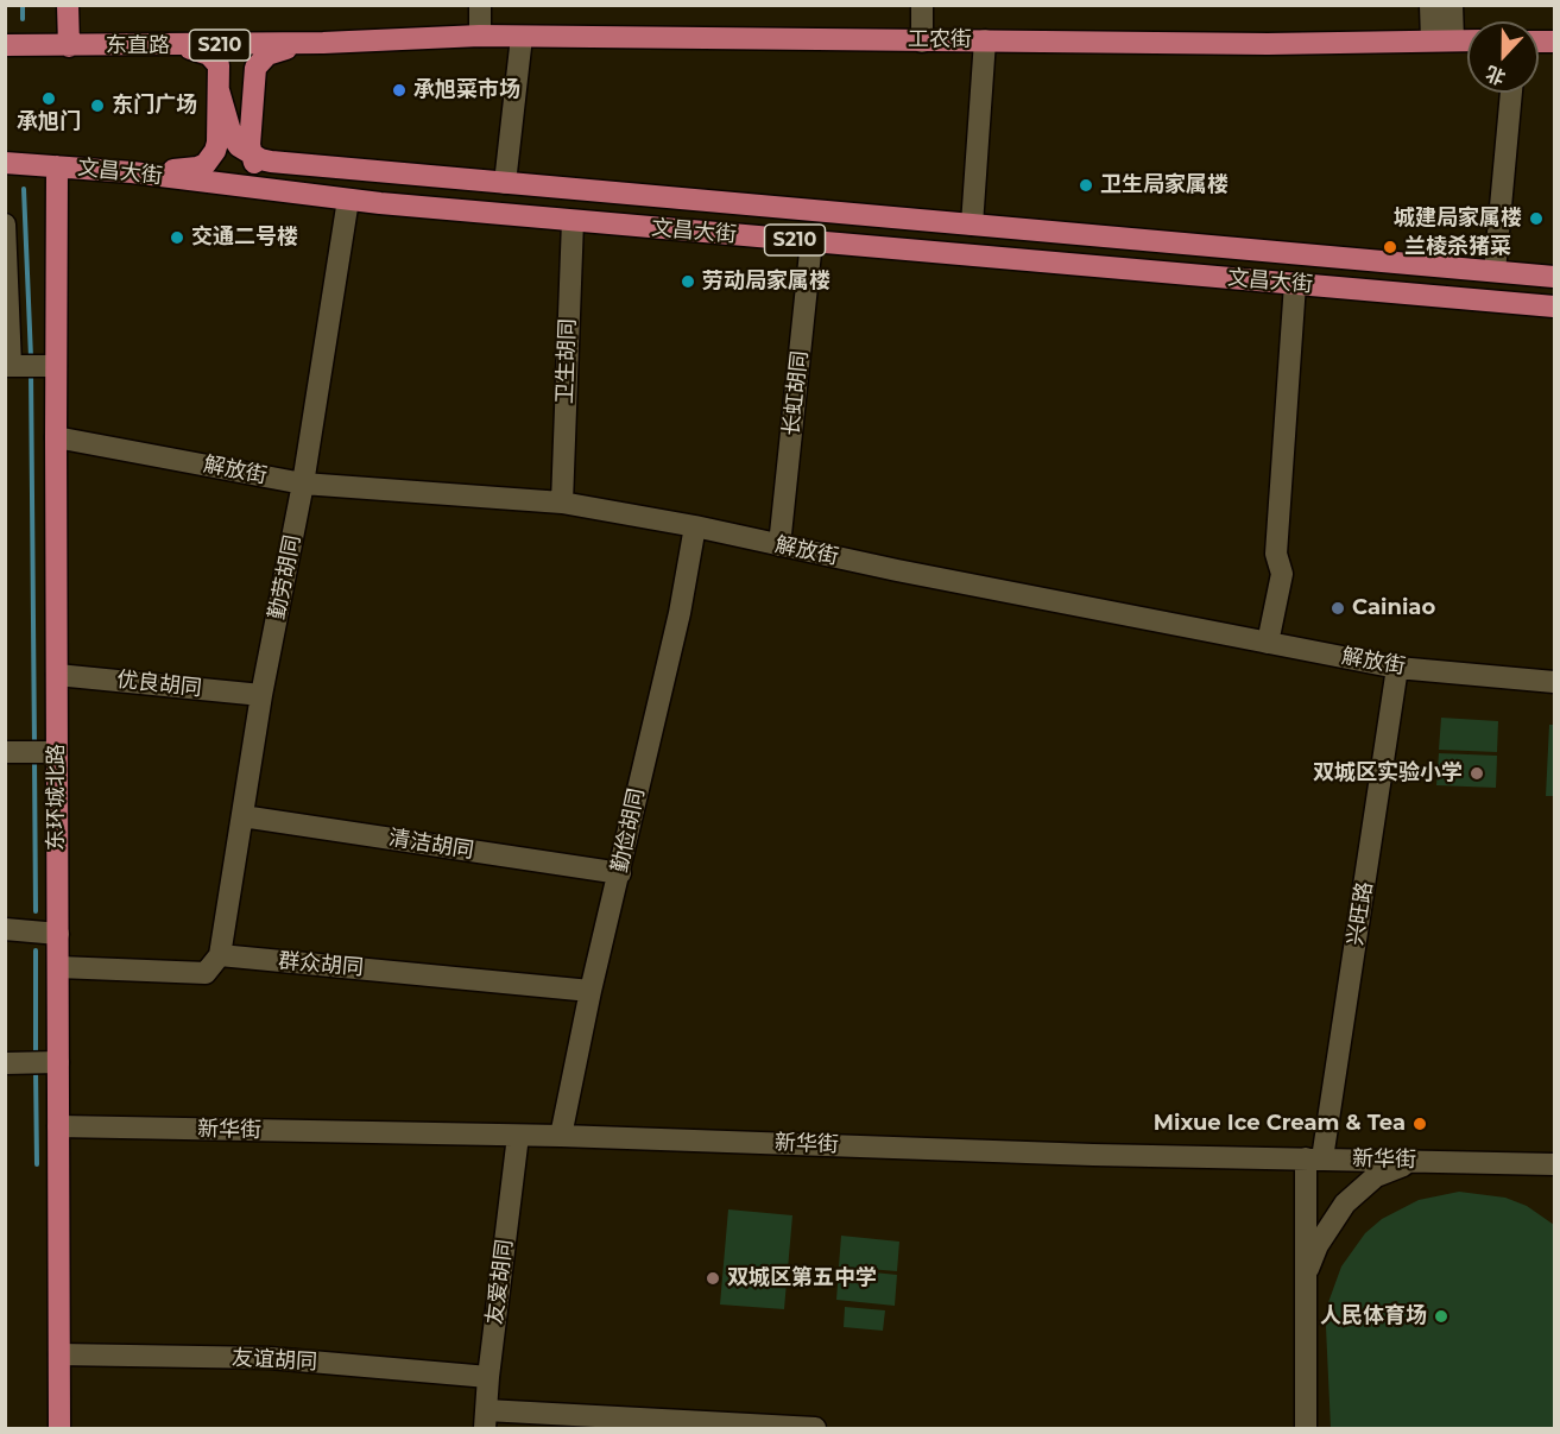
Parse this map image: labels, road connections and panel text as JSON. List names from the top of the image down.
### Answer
{
  "streets": {
    "main road": [
      "工农街",
      "S210",
      "东直路",
      "文昌大街",
      "东环城北路"
    ],
    "street": [
      "卫生胡同",
      "长虹胡同",
      "解放街",
      "勤劳胡同",
      "优良胡同",
      "勤俭胡同",
      "清洁胡同",
      "兴旺路",
      "群众胡同",
      "新华街",
      "友爱胡同",
      "友谊胡同"
    ]
  },
  "crossings": [
    ["工农街", "东直路"],
    ["文昌大街", "卫生胡同"],
    ["文昌大街", "长虹胡同"],
    ["文昌大街", "勤劳胡同"],
    ["文昌大街", "东环城北路"],
    ["卫生胡同", "解放街"],
    ["长虹胡同", "解放街"],
    ["解放街", "勤劳胡同"],
    ["解放街", "东环城北路"],
    ["解放街", "勤俭胡同"],
    ["解放街", "兴旺路"],
    ["勤劳胡同", "优良胡同"],
    ["勤劳胡同", "清洁胡同"],
    ["勤劳胡同", "群众胡同"],
    ["优良胡同", "东环城北路"],
    ["东环城北路", "新华街"],
    ["东环城北路", "友谊胡同"],
    ["勤俭胡同", "清洁胡同"],
    ["勤俭胡同", "群众胡同"],
    ["勤俭胡同", "新华街"],
    ["兴旺路", "新华街"],
    ["新华街", "友爱胡同"],
    ["友爱胡同", "友谊胡同"]
  ],
  "places": [
    "承旭菜市场",
    "承旭门",
    "东门广场",
    "卫生局家属楼",
    "城建局家属楼",
    "交通二号楼",
    "兰棱杀猪菜",
    "劳动局家属楼",
    "Cainiao",
    "双城区实验小学",
    "Mixue Ice Cream & Tea",
    "双城区第五中学",
    "人民体育场"
  ],
  "north": "bottom"
}
